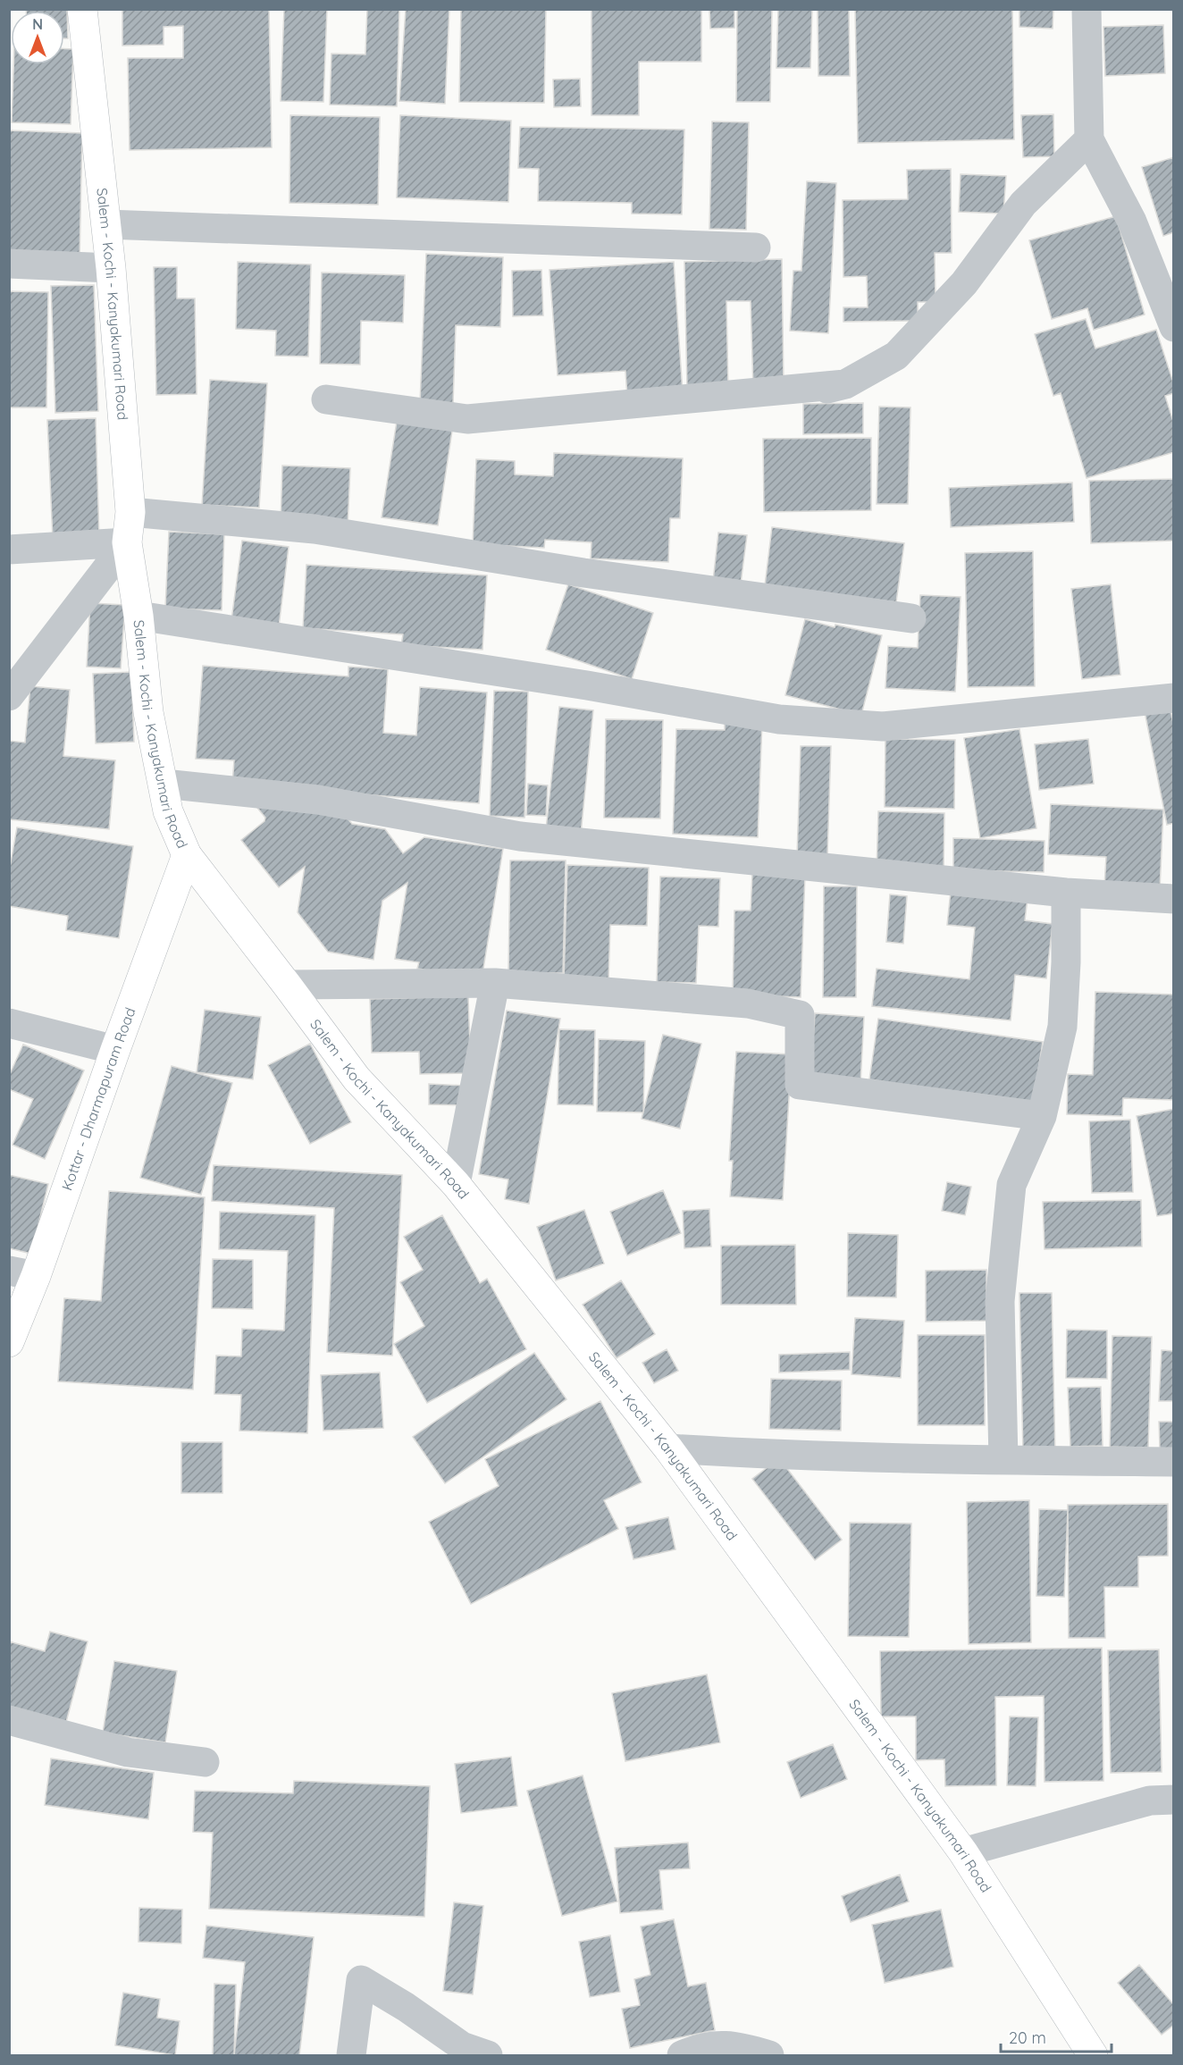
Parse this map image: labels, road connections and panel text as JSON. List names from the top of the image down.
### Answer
{
  "streets": {
    "main road": ["Salem - Kochi - Kanyakumari Road", "Kottar - Dharmapuram Road"]
  },
  "crossings": [
    ["Salem - Kochi - Kanyakumari Road", "Kottar - Dharmapuram Road"]
  ],
  "scale_bar": "20 m",
  "north": "top"
}
